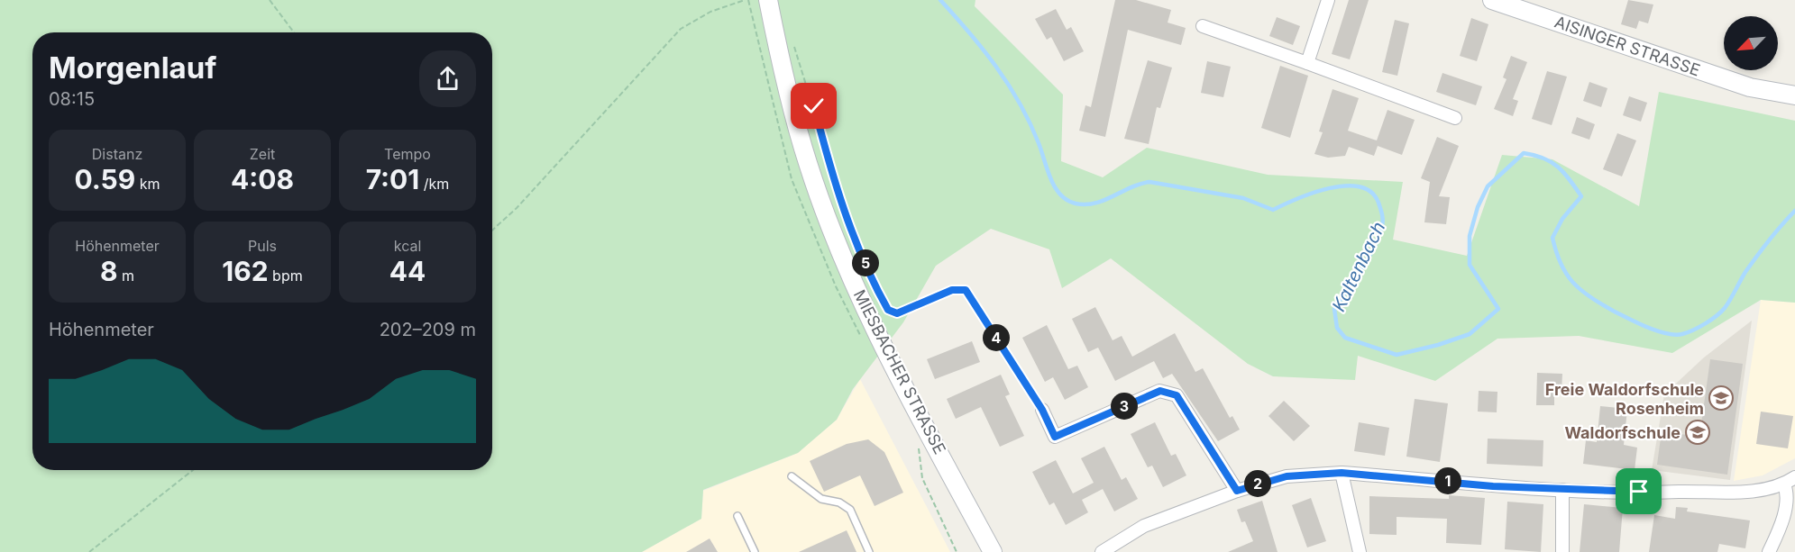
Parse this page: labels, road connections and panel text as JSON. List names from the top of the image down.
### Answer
{
  "streets": {
    "main road": ["AISINGER STRASSE", "MIESBACHER STRASSE"]
  },
  "water": ["Kaltenbach"],
  "places": {
    "school or university": ["Freie Waldorfschule Rosenheim", "Waldorfschule"]
  },
  "north": "bottom left",
  "page": {
    "heading": ["Morgenlauf", "08:15"],
    "stats": [
      ["Distanz", "0.59 km"],
      ["Zeit", "4:08"],
      ["Tempo", "7:01 /km"],
      ["Höhenmeter", "8 m"],
      ["Puls", "162 bpm"],
      ["kcal", "44"]
    ],
    "pins": [
      "5",
      "4",
      "3",
      "1",
      "2"
    ],
    "chart": ["Höhenmeter", "202–209 m"]
  }
}
